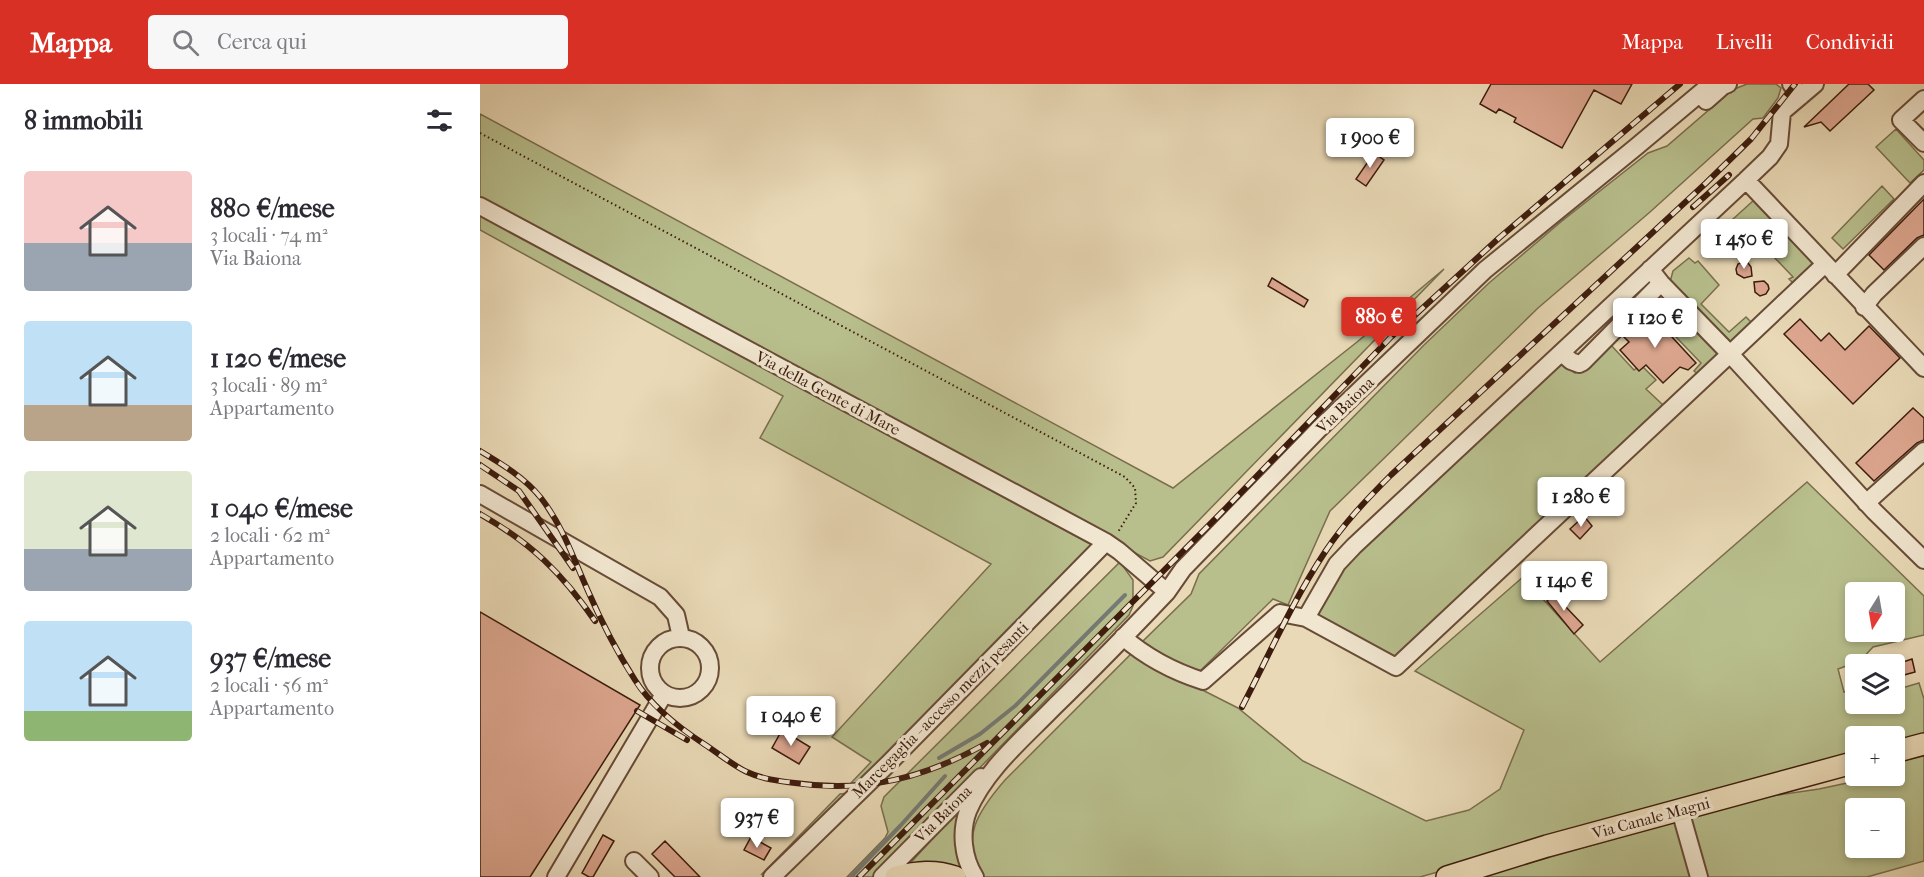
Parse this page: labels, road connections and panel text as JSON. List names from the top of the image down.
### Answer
{
  "streets": {
    "main road": ["Via Canale Magni"],
    "street": ["Via della Gente di Mare", "Via Baiona", "Marcegaglia - accesso mezzi pesanti"]
  },
  "crossings": [
    ["Via della Gente di Mare", "Via Baiona"],
    ["Via della Gente di Mare", "Marcegaglia - accesso mezzi pesanti"]
  ],
  "north": "bottom",
  "page": {
    "header": "Mappa",
    "search": "Cerca qui",
    "nav": ["Mappa", "Livelli", "Condividi"],
    "heading": "8 immobili",
    "price": [
      "1 900 €",
      "1 450 €",
      "880 €",
      "1 120 €",
      "1 280 €",
      "1 140 €",
      "1 040 €",
      "937 €"
    ],
    "list": [
      {
        "name": "880 €/mese",
        "note": "3 locali · 74 m² · Via Baiona"
      },
      {
        "name": "1 120 €/mese",
        "note": "3 locali · 89 m² · Appartamento"
      },
      {
        "name": "1 040 €/mese",
        "note": "2 locali · 62 m² · Appartamento"
      },
      {
        "name": "937 €/mese",
        "note": "2 locali · 56 m² · Appartamento"
      }
    ],
    "map_buttons": ["+", "−"]
  }
}
